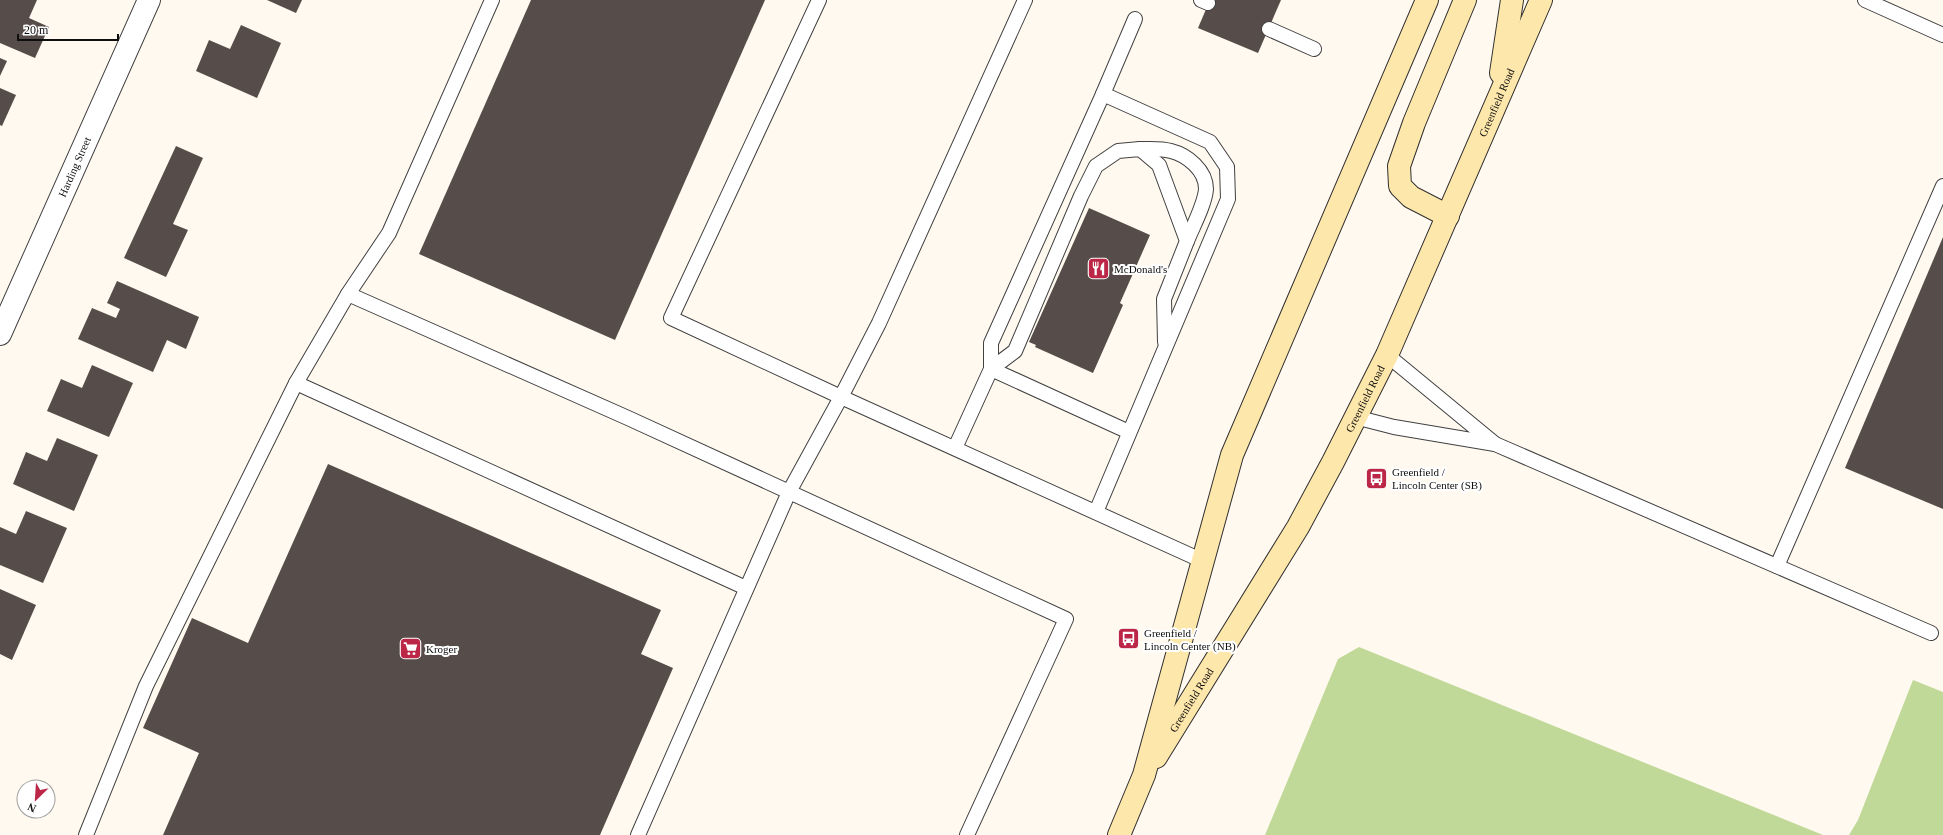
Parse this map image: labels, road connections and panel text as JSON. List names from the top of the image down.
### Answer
{
  "streets": {
    "main road": ["Greenfield Road"],
    "street": ["Harding Street"]
  },
  "places": {
    "restaurant": ["McDonald's"],
    "bus stop": ["Greenfield / Lincoln Center (SB)", "Greenfield / Lincoln Center (NB)"],
    "supermarket": ["Kroger"]
  },
  "scale_bar": "20 m",
  "north": "bottom left"
}
